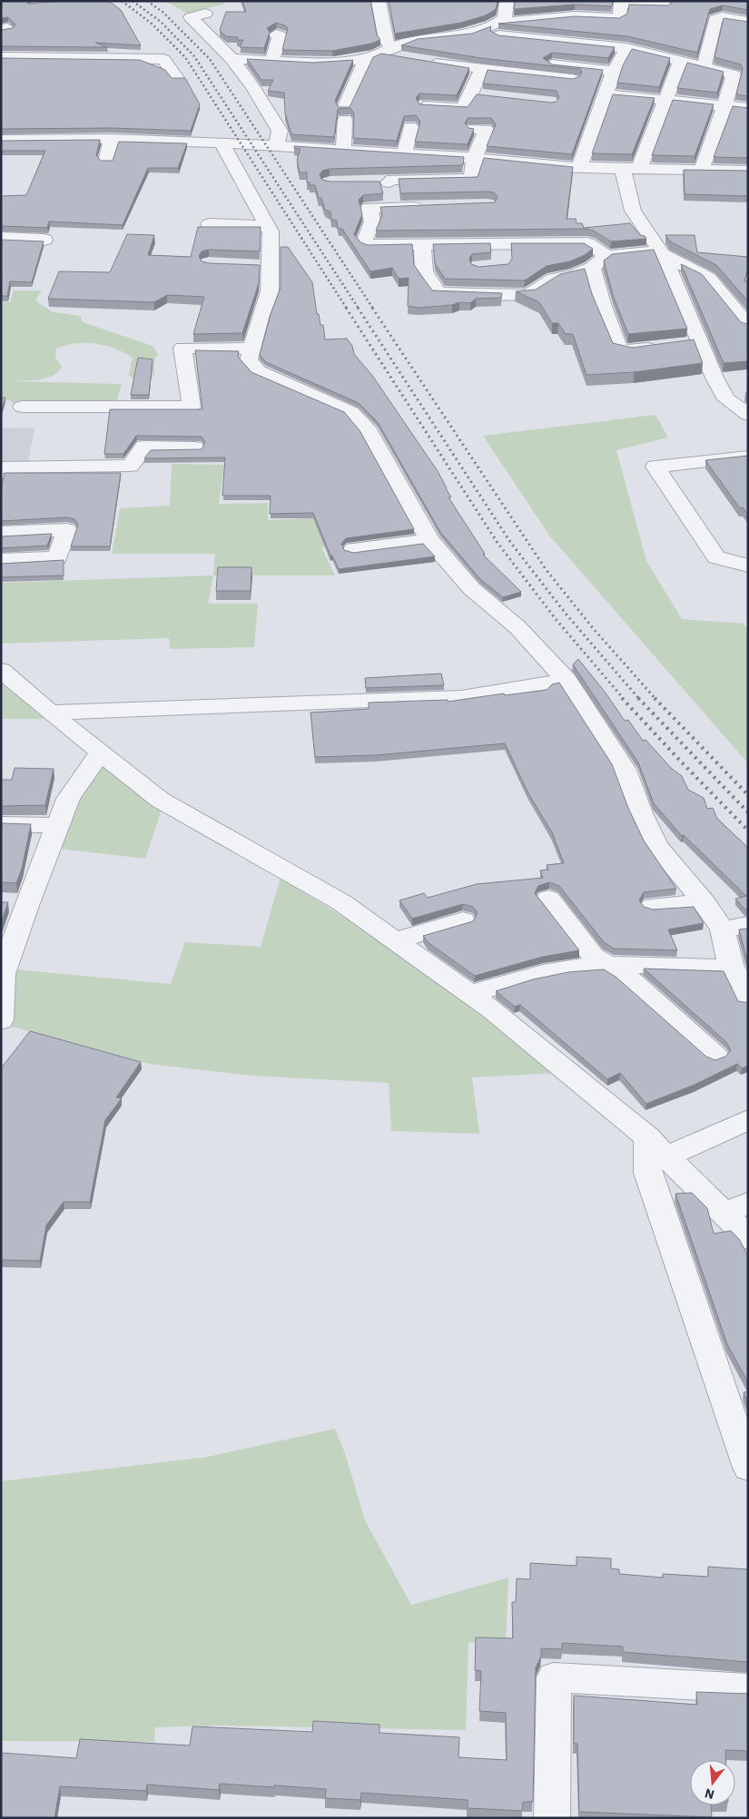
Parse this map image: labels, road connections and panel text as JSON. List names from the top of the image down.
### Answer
{
  "north": "bottom"
}
